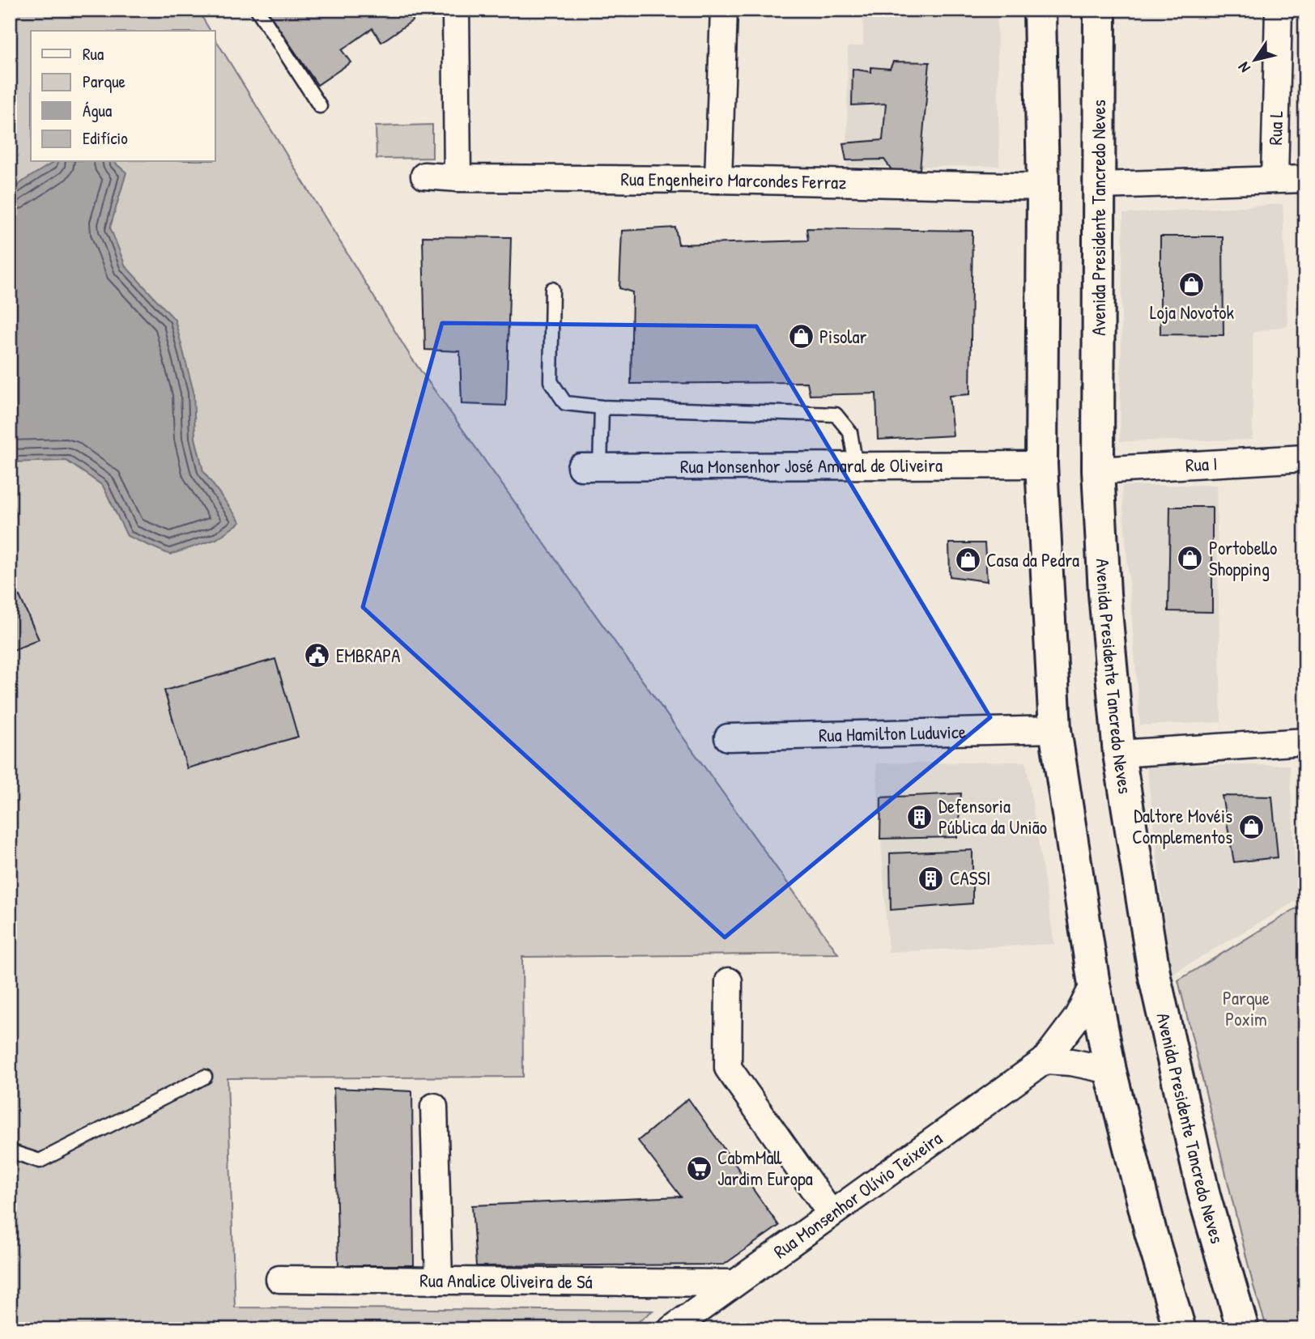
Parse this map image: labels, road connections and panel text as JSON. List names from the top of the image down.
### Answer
{
  "streets": {
    "main road": ["Avenida Presidente Tancredo Neves"],
    "street": [
      "Rua L",
      "Rua Engenheiro Marcondes Ferraz",
      "Rua I",
      "Rua Monsenhor José Amaral de Oliveira",
      "Rua Hamilton Luduvice",
      "Rua Monsenhor Olívio Teixeira",
      "Rua Analice Oliveira de Sá"
    ]
  },
  "crossings": [
    ["Avenida Presidente Tancredo Neves", "Rua I"],
    ["Rua Monsenhor Olívio Teixeira", "Rua Analice Oliveira de Sá"]
  ],
  "parks": ["Parque Poxim"],
  "places": {
    "shop": [
      "Loja Novotok",
      "Pisolar",
      "Portobello Shopping",
      "Casa da Pedra",
      "Daltore Movéis Complementos"
    ],
    "public building": ["EMBRAPA"],
    "building": ["Defensoria Pública da União", "CASSI"],
    "supermarket": ["CabmMall Jardim Europa"]
  },
  "legend": [
    "Rua",
    "Parque",
    "Água",
    "Edifício"
  ],
  "north": "bottom left"
}
